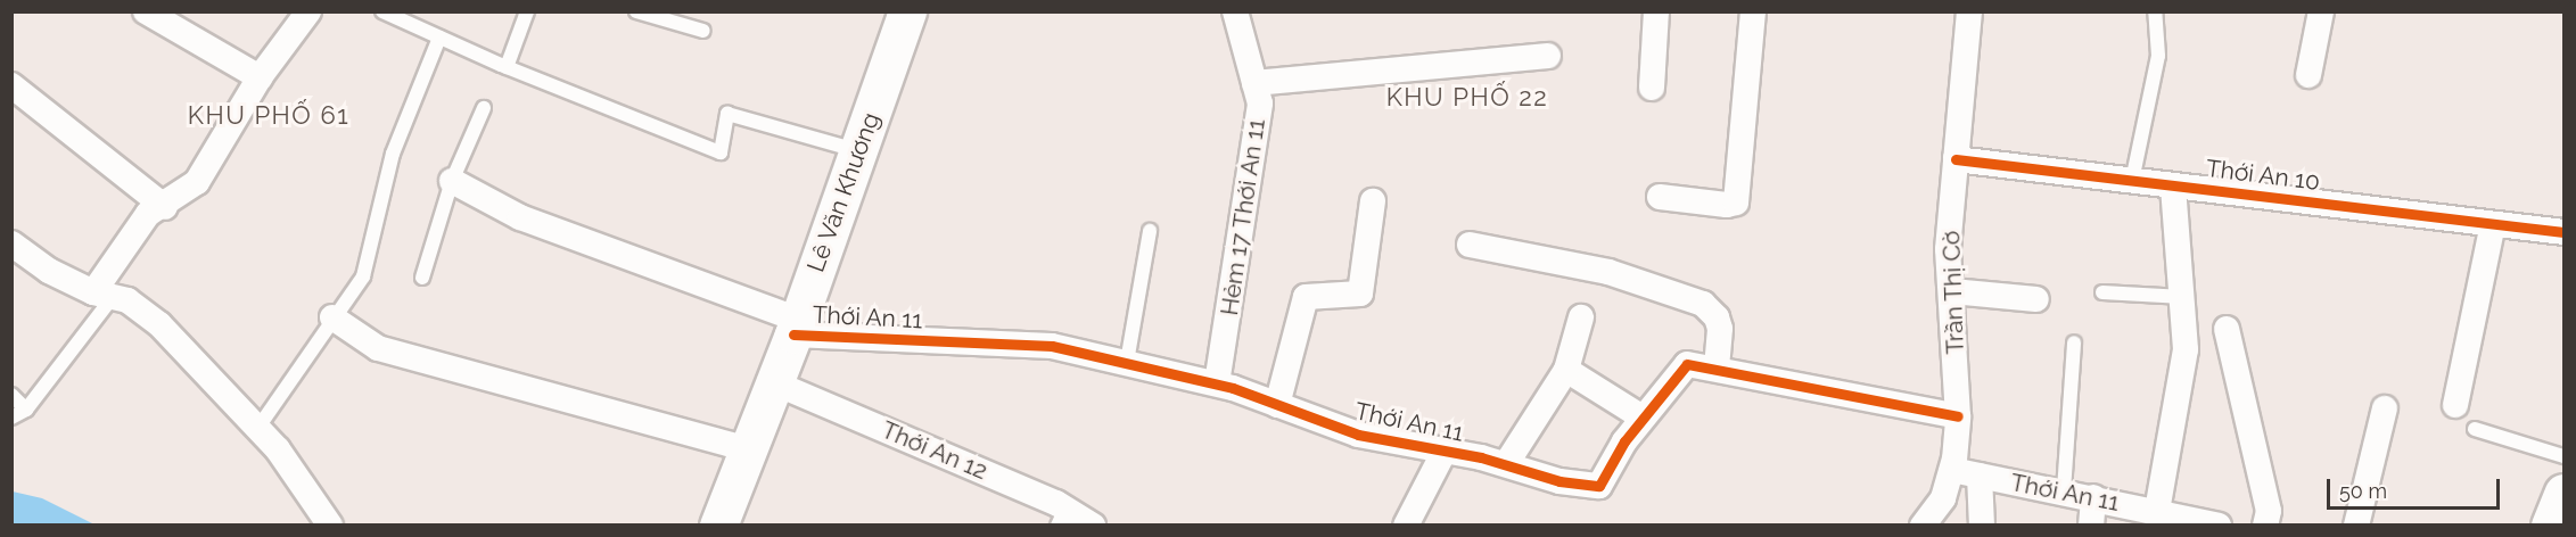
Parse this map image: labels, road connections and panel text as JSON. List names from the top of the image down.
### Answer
{
  "streets": {
    "main road": ["Lê Văn Khương"],
    "street": [
      "Thới An 10",
      "Hẻm 17 Thới An 11",
      "Trần Thị Cờ",
      "Thới An 11",
      "Thới An 12"
    ]
  },
  "crossings": [
    ["Thới An 10", "Trần Thị Cờ"],
    ["Lê Văn Khương", "Thới An 11"],
    ["Lê Văn Khương", "Thới An 12"],
    ["Hẻm 17 Thới An 11", "Thới An 11"],
    ["Trần Thị Cờ", "Thới An 11"]
  ],
  "districts": ["KHU PHỐ 22", "KHU PHỐ 61"],
  "scale_bar": "50 m"
}
